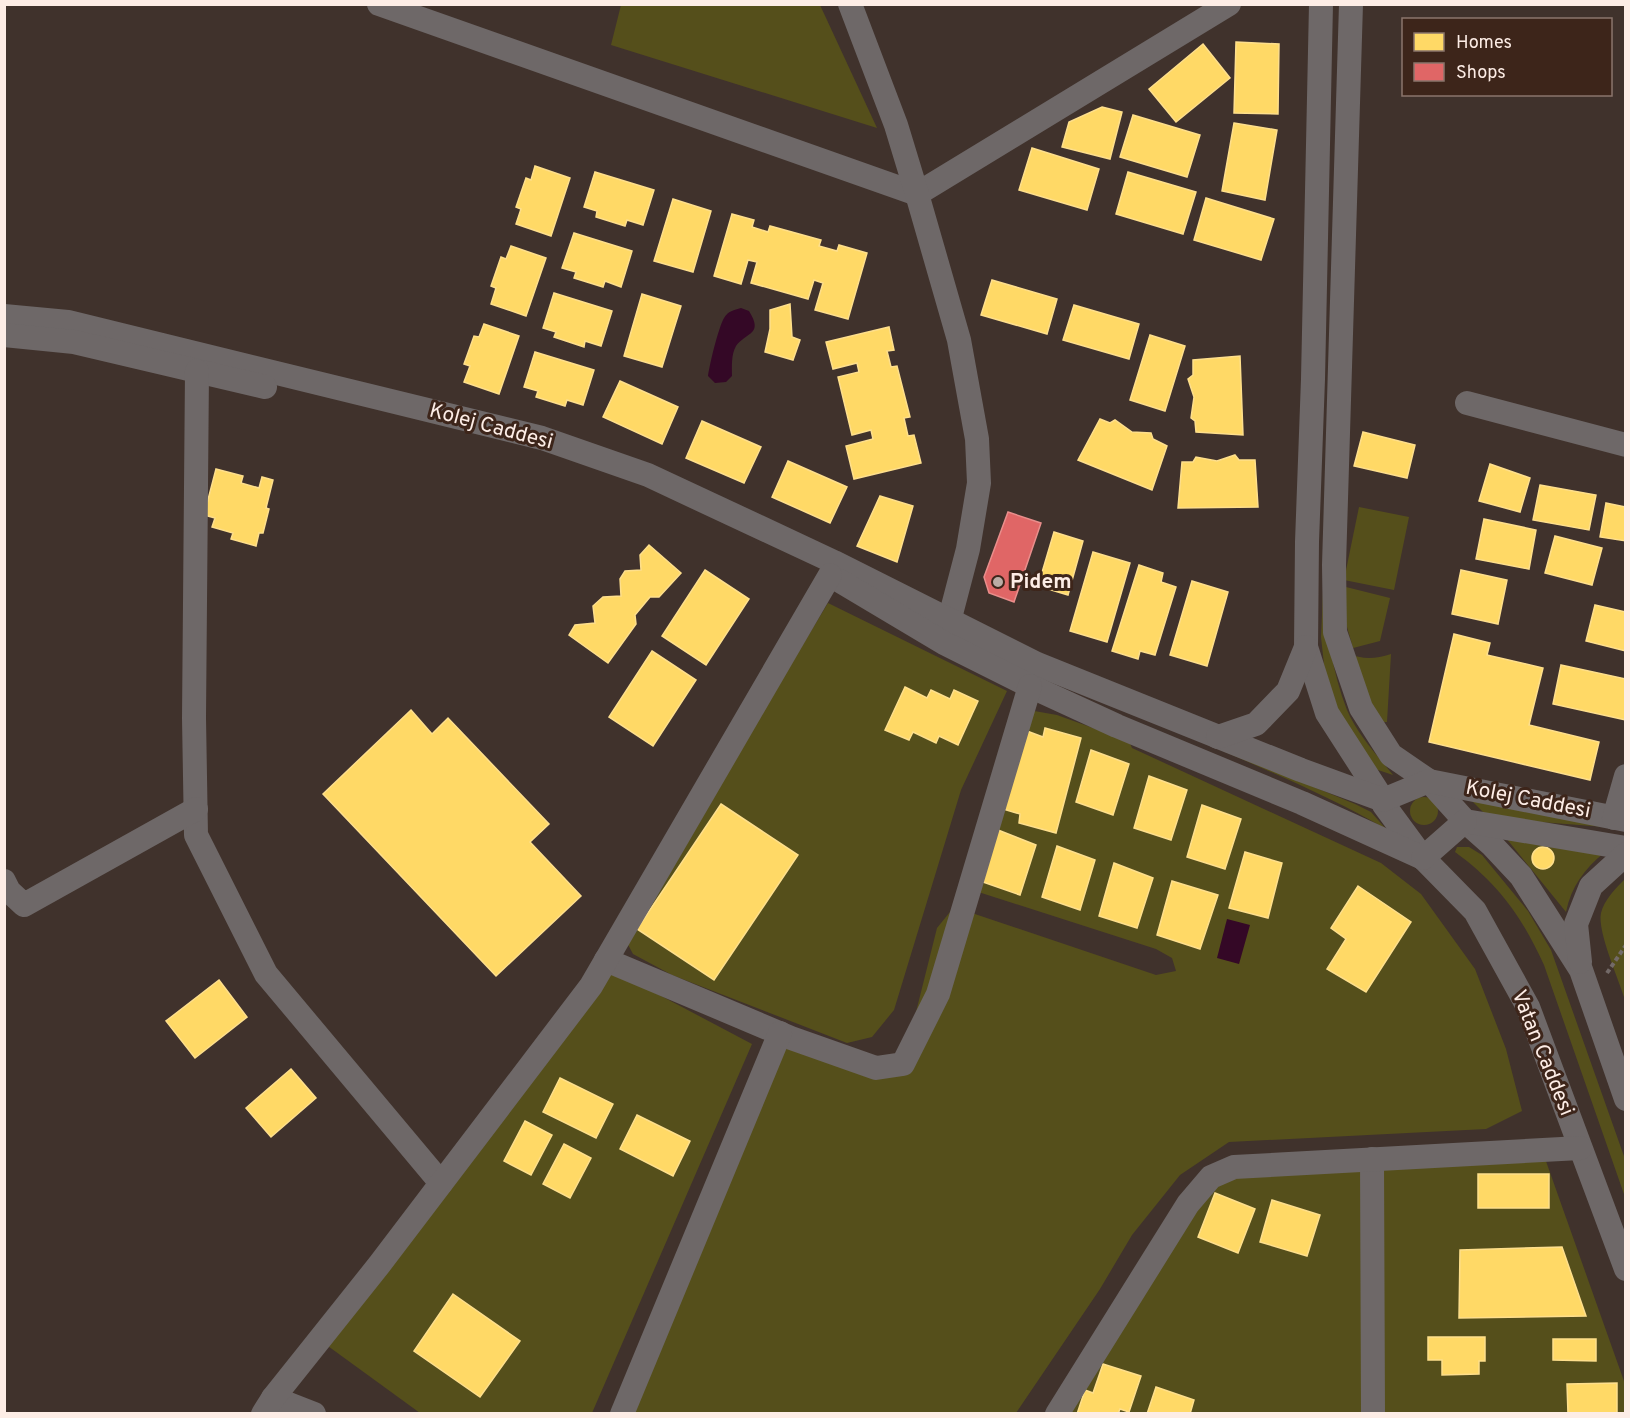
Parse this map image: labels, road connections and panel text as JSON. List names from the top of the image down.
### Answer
{
  "streets": {
    "street": ["Kolej Caddesi", "Vatan Caddesi"]
  },
  "places": ["Pidem"],
  "legend": ["Homes", "Shops"]
}
